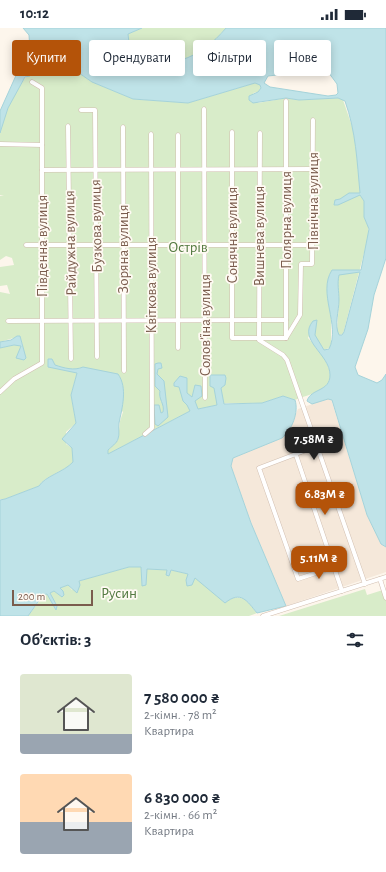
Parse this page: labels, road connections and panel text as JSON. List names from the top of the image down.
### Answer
{
  "streets": {
    "street": [
      "Північна вулиця",
      "Полярна вулиця",
      "Бузкова вулиця",
      "Сонячна вулиця",
      "Вишнева вулиця",
      "Райдужна вулиця",
      "Південна вулиця",
      "Зоряна вулиця",
      "Квіткова вулиця",
      "Соловʼїна вулиця"
    ]
  },
  "crossings": [
    ["Північна вулиця", "Полярна вулиця"],
    ["Сонячна вулиця", "Вишнева вулиця"]
  ],
  "parks": ["Острів", "Русин"],
  "scale_bar": "200 m",
  "page": {
    "status": "10:12",
    "chip": [
      "Купити",
      "Орендувати",
      "Фільтри",
      "Нове"
    ],
    "price": ["7.58M ₴", "6.83M ₴", "5.11M ₴"],
    "scale": "200 m",
    "heading": "Об’єктів: 3",
    "list": [
      {
        "name": "7 580 000 ₴",
        "note": "2-кімн. · 78 m² · Квартира"
      },
      {
        "name": "6 830 000 ₴",
        "note": "2-кімн. · 66 m² · Квартира"
      }
    ]
  }
}
